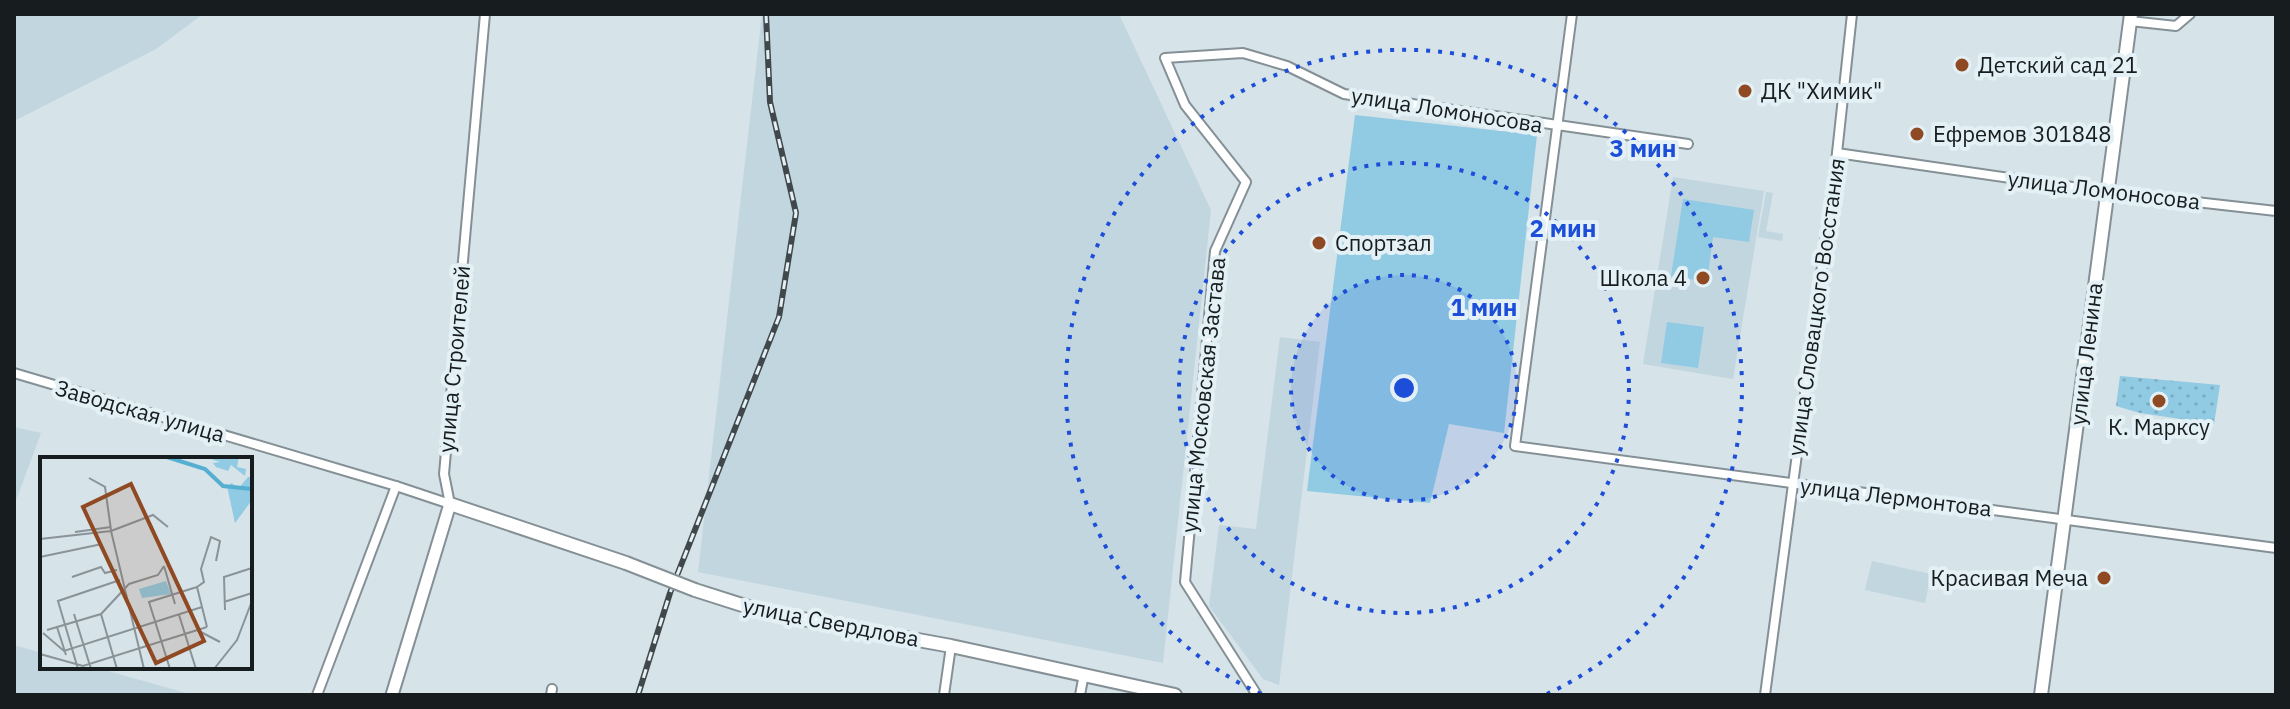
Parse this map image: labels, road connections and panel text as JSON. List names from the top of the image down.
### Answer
{
  "streets": {
    "main road": ["улица Ленина", "улица Свердлова"],
    "street": [
      "улица Ломоносова",
      "улица Словацкого Восстания",
      "улица Строителей",
      "улица Московская Застава",
      "Заводская улица",
      "улица Лермонтова"
    ]
  },
  "crossings": [
    ["улица Ломоносова", "улица Словацкого Восстания"],
    ["улица Ломоносова", "улица Ленина"],
    ["улица Ломоносова", "улица Московская Застава"],
    ["улица Ломоносова", "улица Лермонтова"],
    ["улица Словацкого Восстания", "улица Лермонтова"],
    ["улица Ленина", "улица Лермонтова"],
    ["улица Строителей", "Заводская улица"],
    ["улица Строителей", "улица Свердлова"],
    ["Заводская улица", "улица Свердлова"]
  ],
  "places": [
    "Детский сад 21",
    "ДК \"Химик\"",
    "Ефремов 301848",
    "Спортзал",
    "Школа 4",
    "К. Марксу",
    "Красивая Меча"
  ],
  "rings": ["3 мин", "2 мин", "1 мин"]
}
